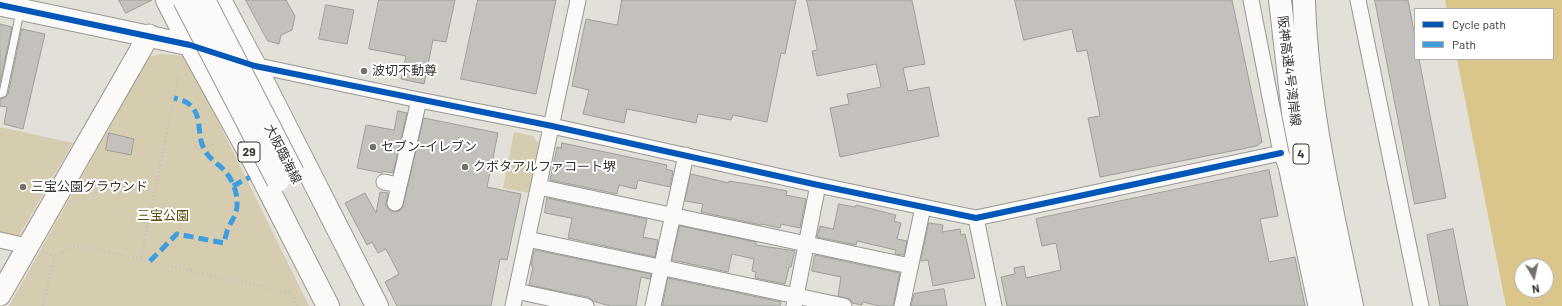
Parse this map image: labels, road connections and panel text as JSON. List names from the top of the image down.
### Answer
{
  "streets": {
    "main road": [
      "阪神高速4号湾岸線",
      "29",
      "大阪臨海線",
      "4"
    ]
  },
  "parks": ["三宝公園"],
  "places": [
    "波切不動尊",
    "セブン-イレブン",
    "クボタアルファコート堺",
    "三宝公園グラウンド"
  ],
  "legend": ["Cycle path", "Path"],
  "north": "bottom"
}
